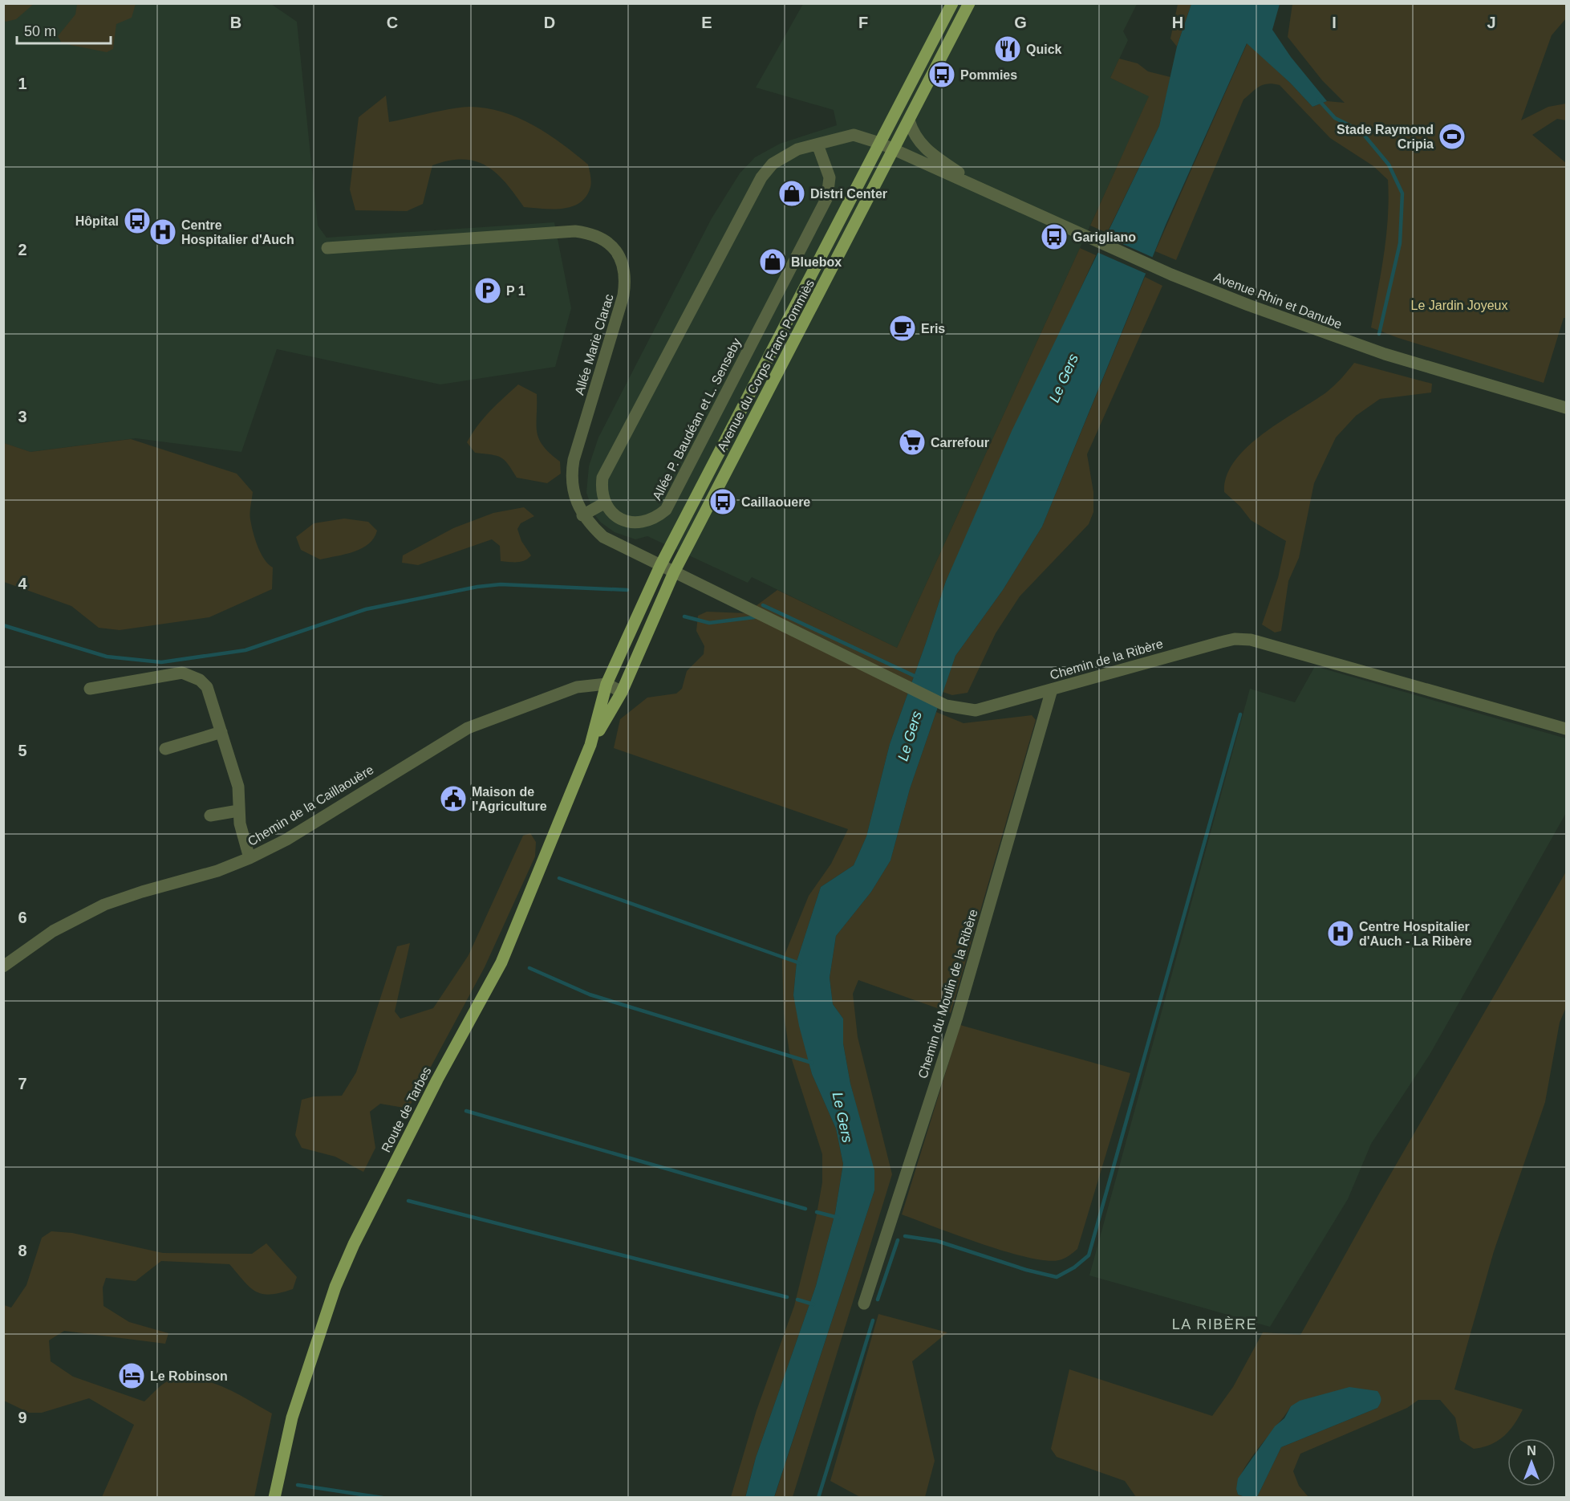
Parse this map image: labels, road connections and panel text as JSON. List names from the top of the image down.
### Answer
{
  "streets": {
    "main road": ["Avenue du Corps Franc Pommiès", "Route de Tarbes"],
    "street": [
      "Avenue Rhin et Danube",
      "Allée Marie Clarac",
      "Allée P. Baudéan et L. Senseby",
      "Chemin de la Ribère",
      "Chemin de la Caillaouère",
      "Chemin du Moulin de la Ribère"
    ]
  },
  "crossings": [
    ["Avenue Rhin et Danube", "Avenue du Corps Franc Pommiès"],
    ["Allée Marie Clarac", "Avenue du Corps Franc Pommiès"],
    ["Allée Marie Clarac", "Chemin de la Ribère"],
    ["Avenue du Corps Franc Pommiès", "Chemin de la Ribère"],
    ["Avenue du Corps Franc Pommiès", "Chemin de la Caillaouère"],
    ["Avenue du Corps Franc Pommiès", "Route de Tarbes"],
    ["Chemin de la Ribère", "Chemin du Moulin de la Ribère"],
    ["Chemin de la Caillaouère", "Route de Tarbes"]
  ],
  "districts": ["LA RIBÈRE"],
  "water": ["Le Gers"],
  "parks": ["Le Jardin Joyeux"],
  "places": {
    "restaurant": ["Quick"],
    "bus stop": [
      "Pommies",
      "Hôpital",
      "Garigliano",
      "Caillaouere"
    ],
    "sports": ["Stade Raymond Cripia"],
    "shop": ["Distri Center", "Bluebox"],
    "hospital": ["Centre Hospitalier d'Auch", "Centre Hospitalier d'Auch - La Ribère"],
    "parking": ["P 1"],
    "cafe": ["Eris"],
    "supermarket": ["Carrefour"],
    "public building": ["Maison de l'Agriculture"],
    "hotel": ["Le Robinson"]
  },
  "scale_bar": "50 m",
  "north": "top",
  "grid": {
    "columns": [
      "B",
      "C",
      "D",
      "E",
      "F",
      "G",
      "H",
      "I",
      "J"
    ],
    "rows": [
      "1",
      "2",
      "3",
      "4",
      "5",
      "6",
      "7",
      "8",
      "9"
    ]
  }
}
